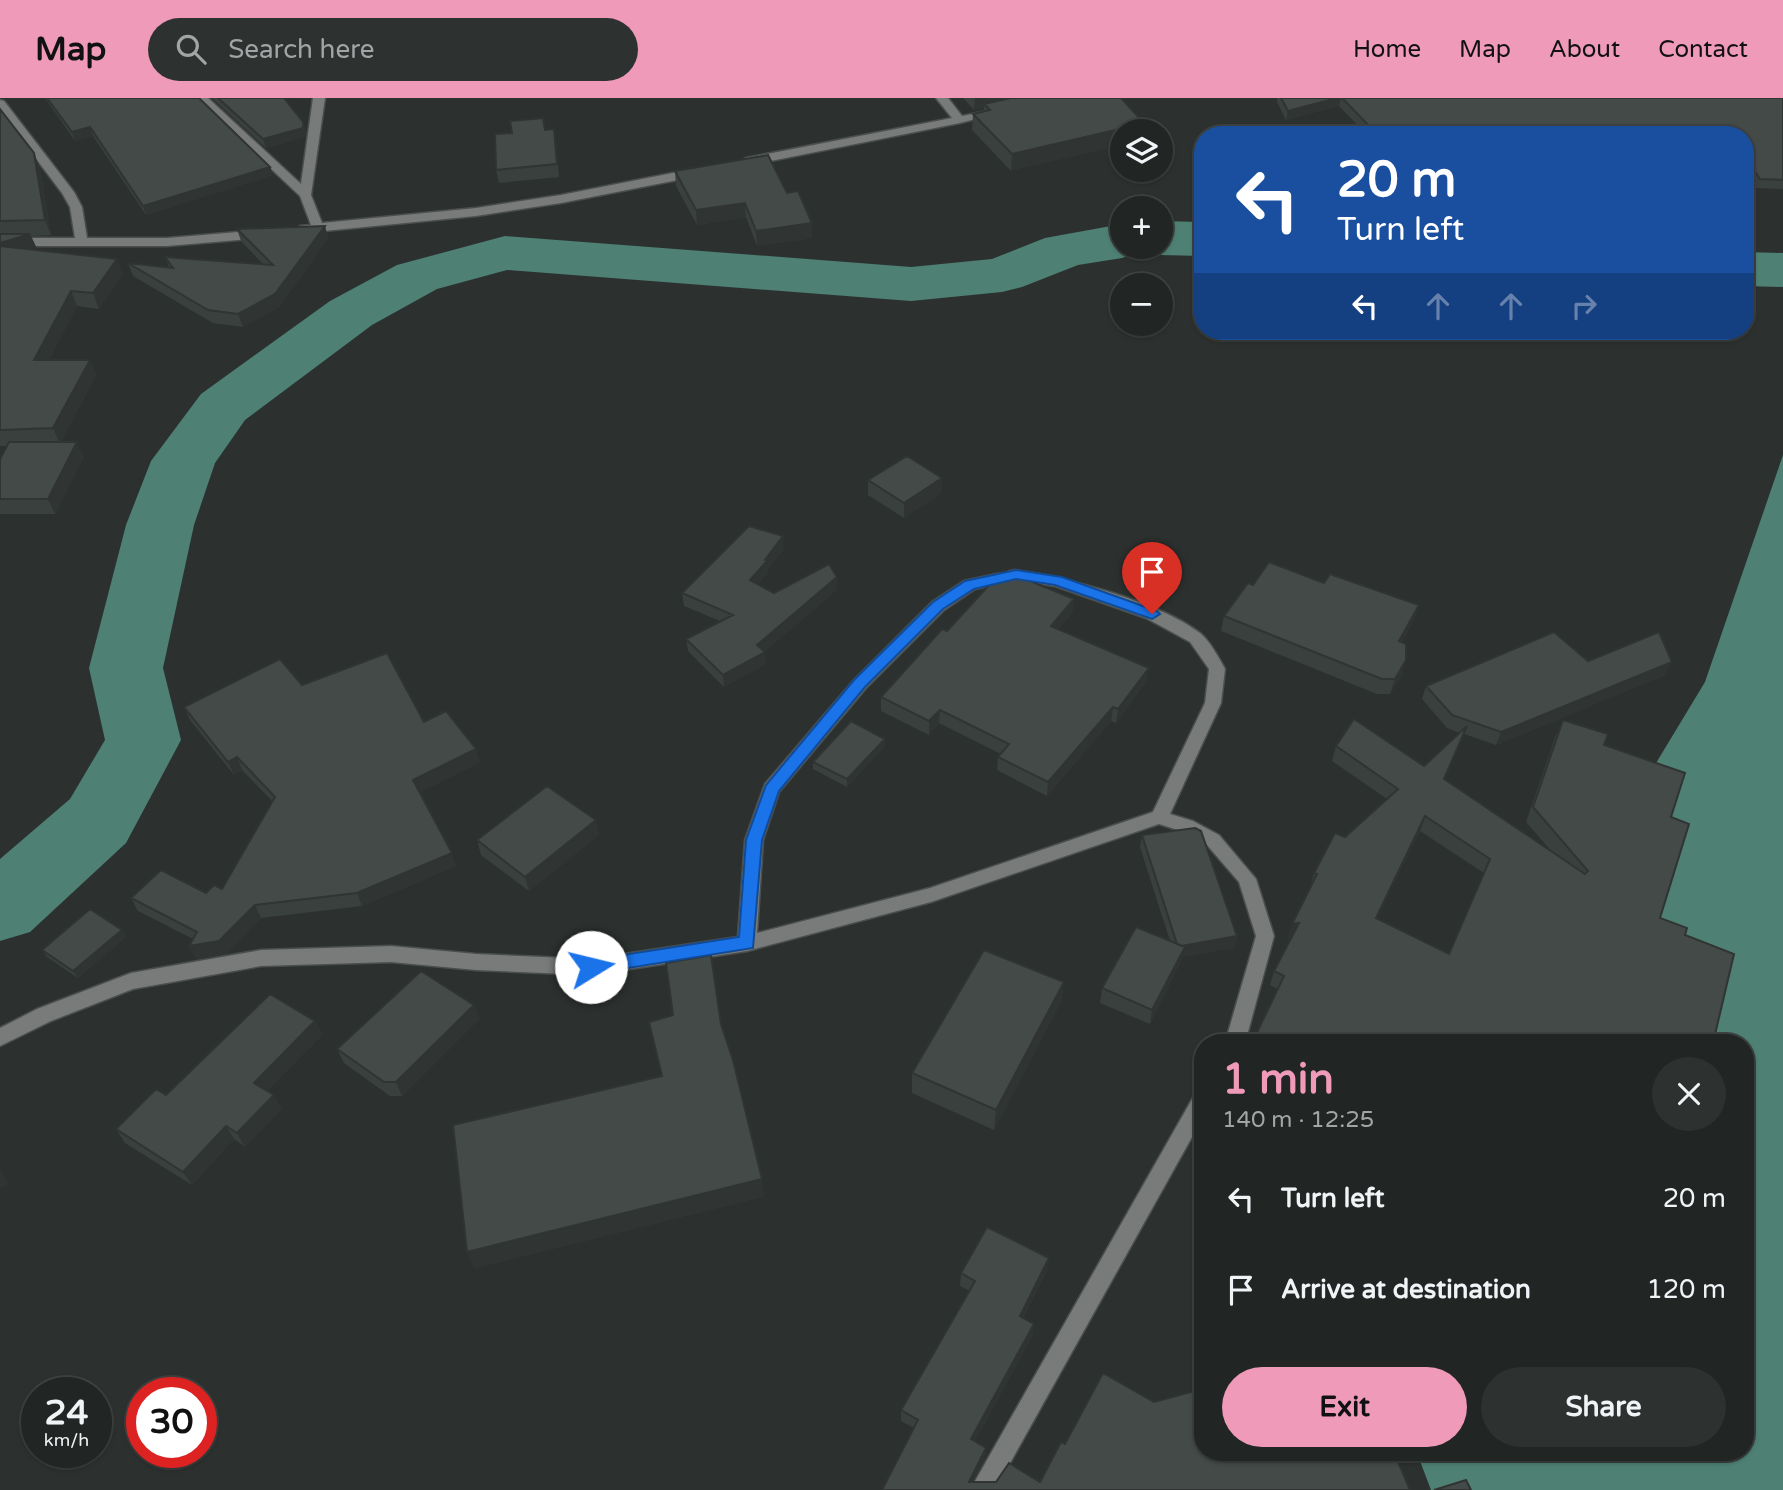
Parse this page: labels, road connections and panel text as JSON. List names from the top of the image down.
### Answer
{
  "page": {
    "header": "Map",
    "search": "Search here",
    "nav": [
      "Home",
      "Map",
      "About",
      "Contact"
    ],
    "map_buttons": ["+", "−"],
    "turn": ["20 m", "Turn left"],
    "heading": ["1 min", "140 m · 12:25"],
    "list": [
      {
        "name": "Turn left",
        "value": "20 m"
      },
      {
        "name": "Arrive at destination",
        "value": "120 m"
      }
    ],
    "buttons": ["Exit", "Share"],
    "speed": "24 km/h",
    "limit": "30"
  }
}
